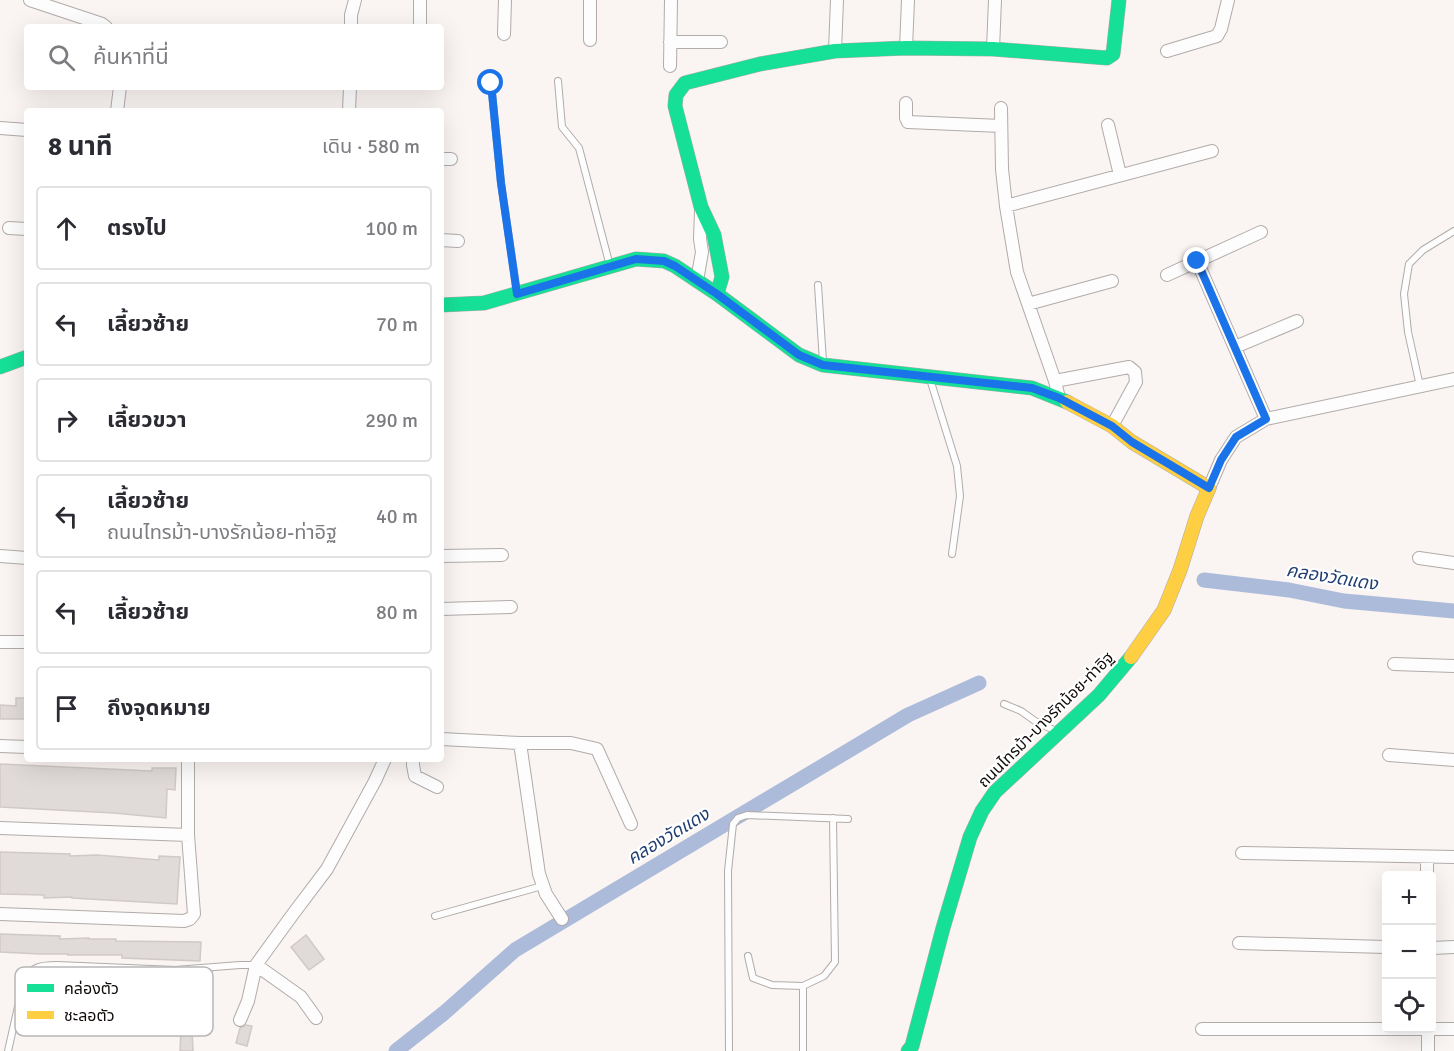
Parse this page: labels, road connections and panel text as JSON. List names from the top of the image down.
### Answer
{
  "streets": {
    "street": ["ถนนไทรม้า-บางรักน้อย-ท่าอิฐ"]
  },
  "water": ["คลองวัดแดง"],
  "legend": ["คล่องตัว", "ชะลอตัว"],
  "page": {
    "search": "ค้นหาที่นี่",
    "heading": ["8 นาที", "เดิน · 580 m"],
    "list": [
      ["ตรงไป", "100 m"],
      ["เลี้ยวซ้าย", "70 m"],
      ["เลี้ยวขวา", "290 m"],
      ["เลี้ยวซ้าย", "ถนนไทรม้า-บางรักน้อย-ท่าอิฐ", "40 m"],
      ["เลี้ยวซ้าย", "80 m"],
      "ถึงจุดหมาย"
    ],
    "map_buttons": ["+", "−"]
  }
}
